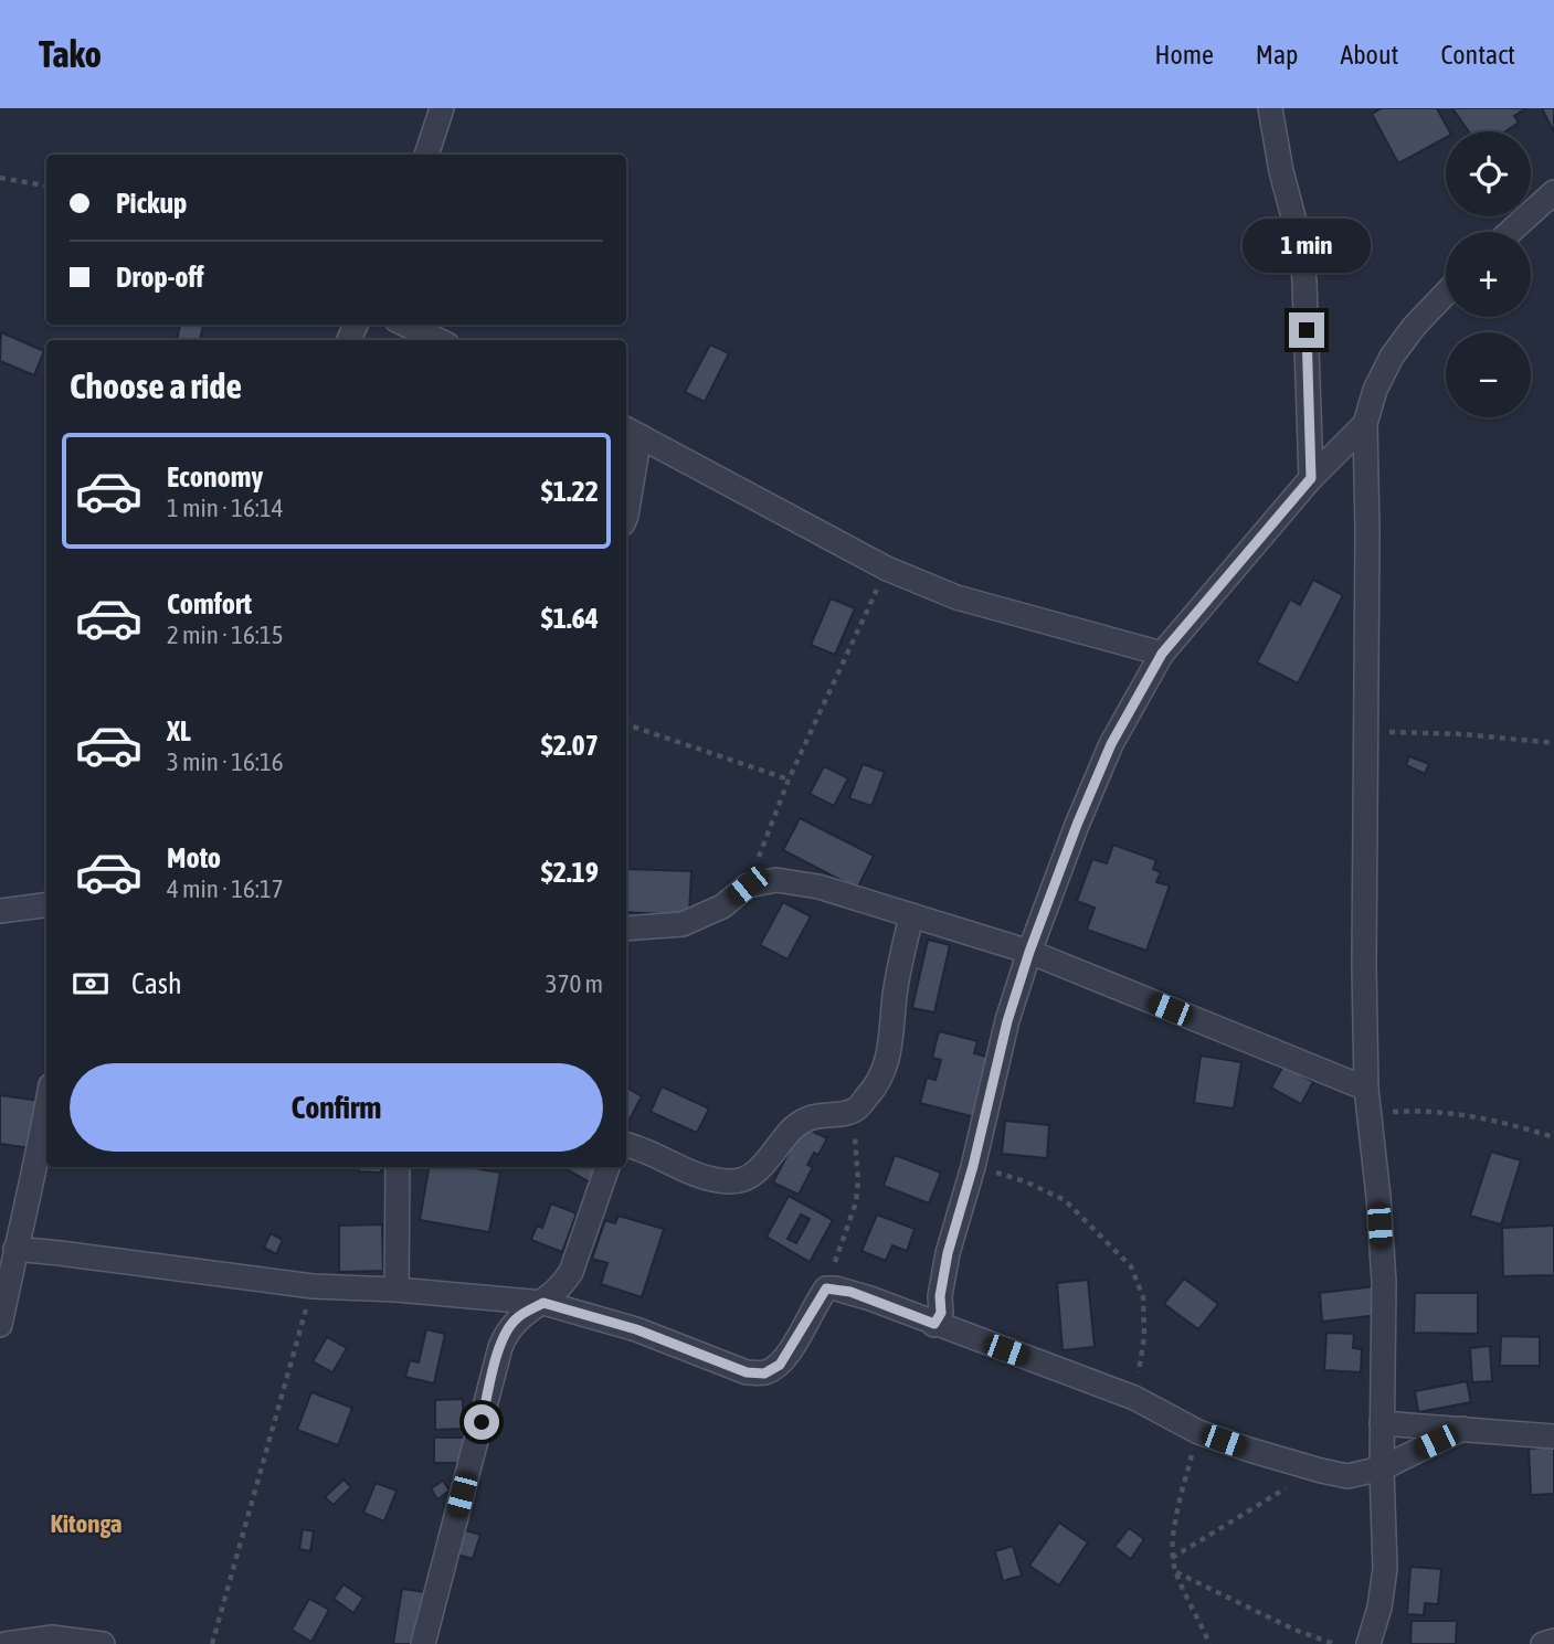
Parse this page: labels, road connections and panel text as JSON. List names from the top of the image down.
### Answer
{
  "districts": ["Kitonga"],
  "page": {
    "header": "Tako",
    "nav": [
      "Home",
      "Map",
      "About",
      "Contact"
    ],
    "map_buttons": ["+", "−"],
    "banner": ["Pickup", "Drop-off"],
    "bubble": "1 min",
    "heading": "Choose a ride",
    "list": [
      {
        "name": "Economy",
        "note": "1 min · 16:14",
        "value": "$1.22"
      },
      {
        "name": "Comfort",
        "note": "2 min · 16:15",
        "value": "$1.64"
      },
      {
        "name": "XL",
        "note": "3 min · 16:16",
        "value": "$2.07"
      },
      {
        "name": "Moto",
        "note": "4 min · 16:17",
        "value": "$2.19"
      }
    ],
    "pay": ["Cash", "370 m"],
    "buttons": "Confirm"
  }
}
